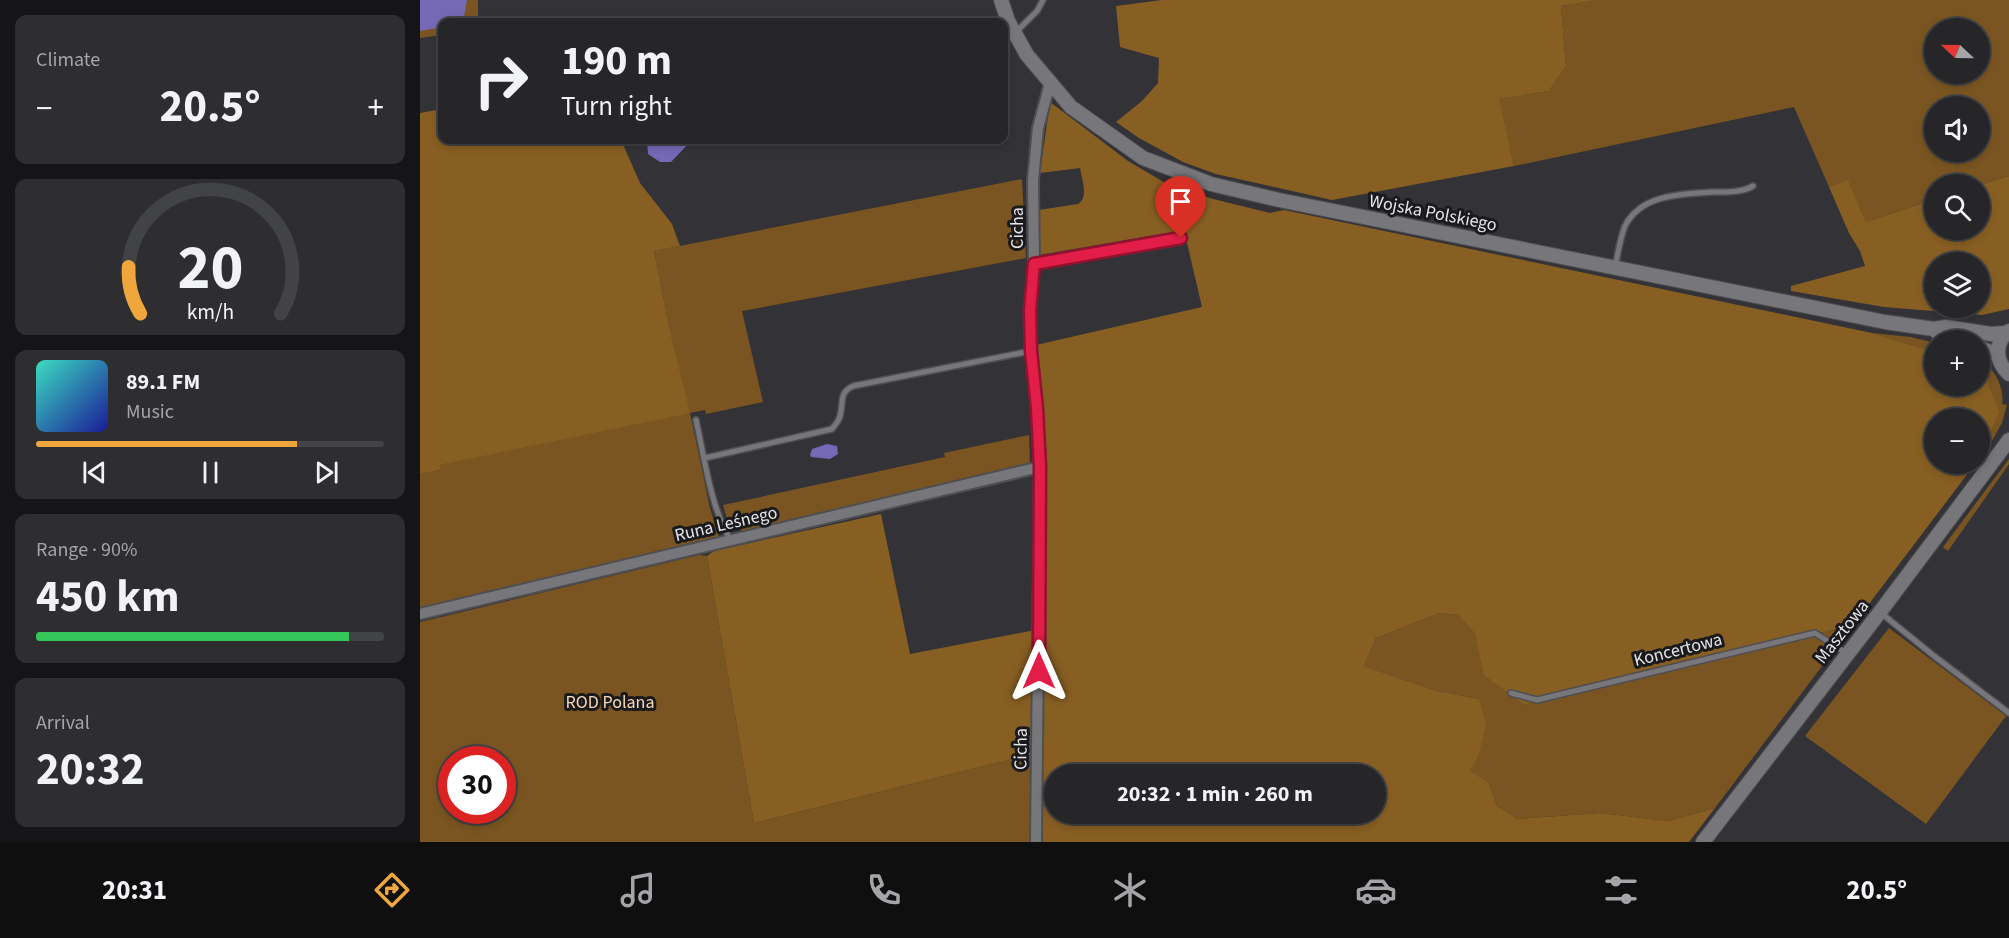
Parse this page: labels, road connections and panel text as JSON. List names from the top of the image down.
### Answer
{
  "streets": {
    "street": [
      "Wojska Polskiego",
      "Cicha",
      "Runa Leśnego",
      "Masztowa"
    ],
    "lane": ["Koncertowa"]
  },
  "crossings": [
    ["Wojska Polskiego", "Cicha"],
    ["Cicha", "Runa Leśnego"],
    ["Masztowa", "Koncertowa"]
  ],
  "parks": ["ROD Polana"],
  "north": "left",
  "page": {
    "tile": [
      "Climate",
      ["Range · 90%", "450 km"],
      ["Arrival", "20:32"]
    ],
    "map_buttons": ["+", "−"],
    "turn": ["190 m", "Turn right"],
    "heat": ["−", "20.5°", "+"],
    "song": ["89.1 FM", "Music"],
    "limit": "30",
    "trip": "20:32 · 1 min · 260 m",
    "tabs": ["20:31", "20.5°"],
    "gauge": ["20", "km/h"]
  }
}
